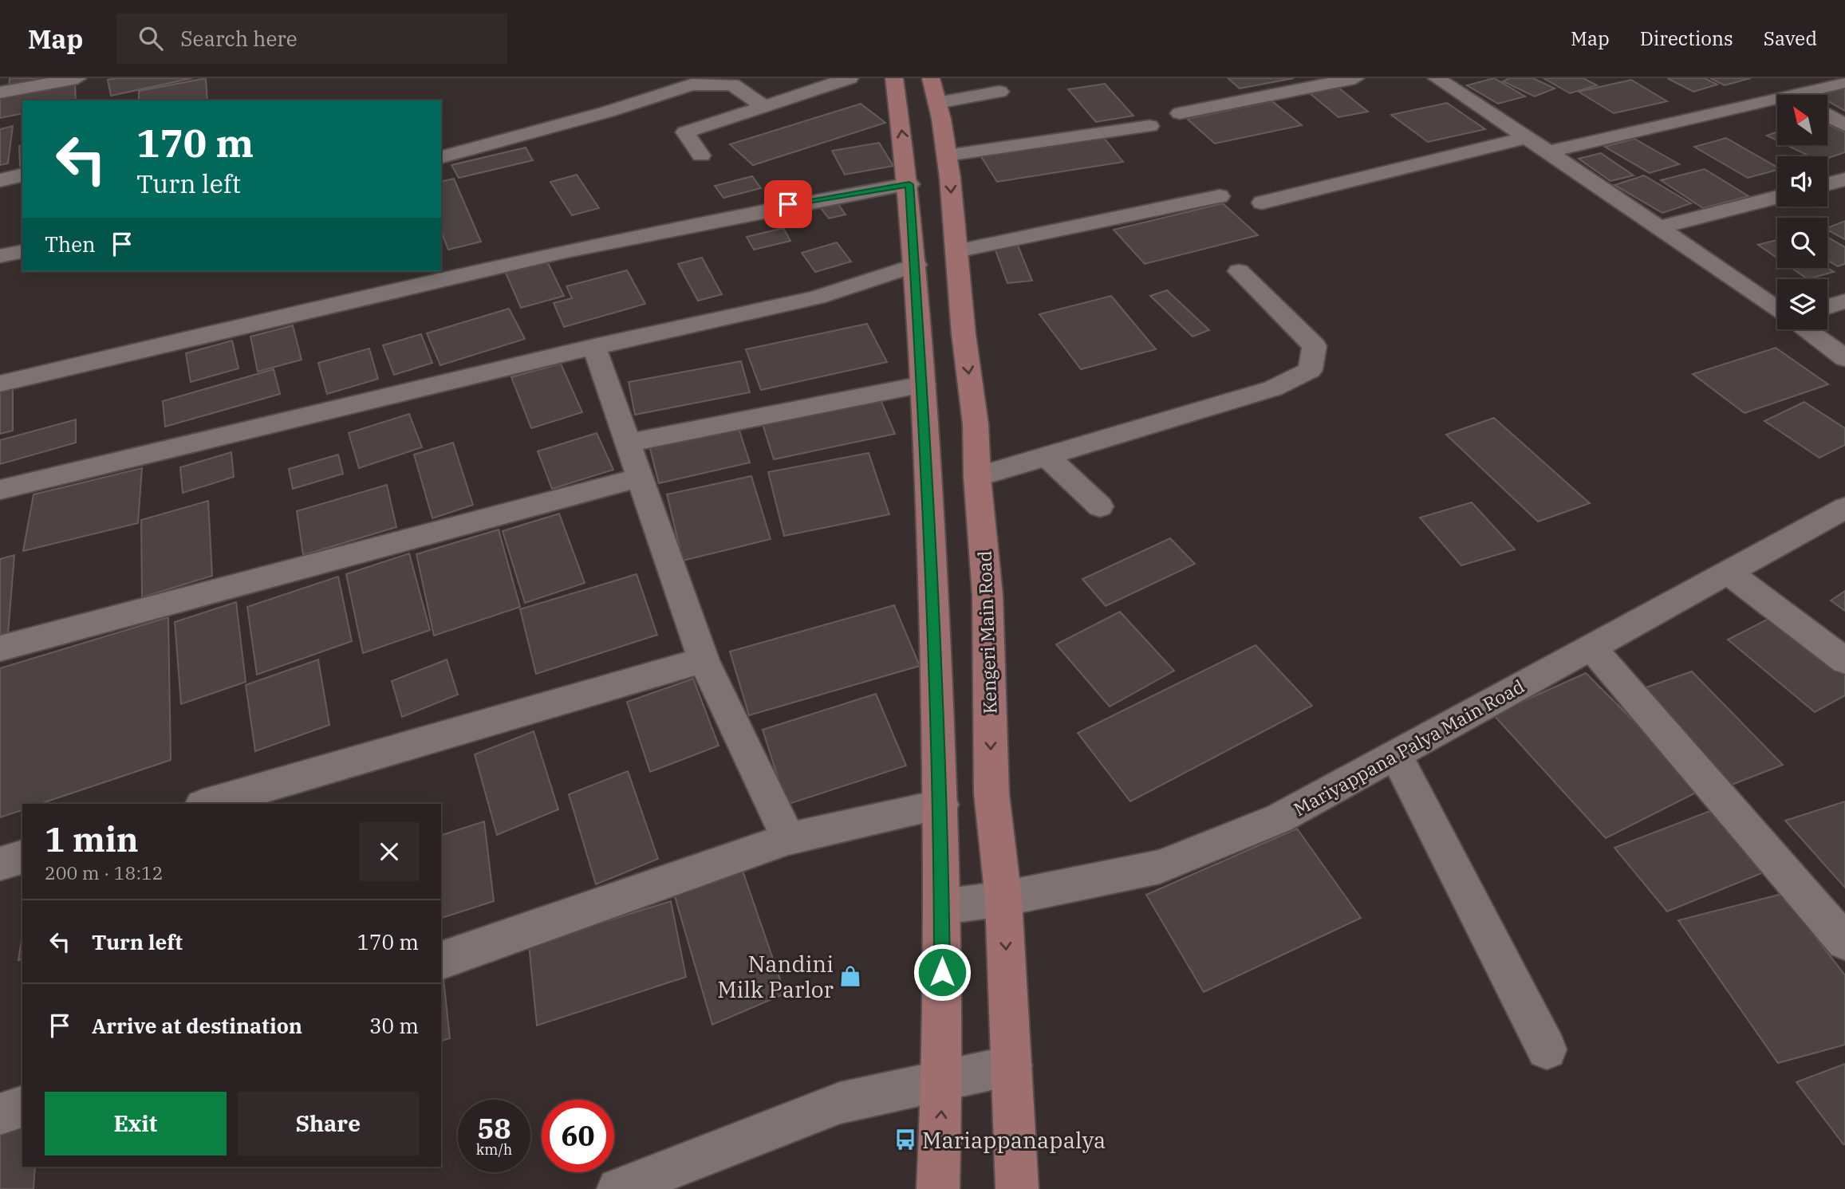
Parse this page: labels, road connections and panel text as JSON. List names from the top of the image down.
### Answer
{
  "streets": {
    "main road": ["Kengeri Main Road"],
    "street": ["Mariyappana Palya Main Road"]
  },
  "crossings": [
    ["Kengeri Main Road", "Mariyappana Palya Main Road"]
  ],
  "places": {
    "shop": ["Nandini Milk Parlor"],
    "bus stop": ["Mariappanapalya"]
  },
  "north": "top left",
  "page": {
    "header": "Map",
    "search": "Search here",
    "nav": ["Map", "Directions", "Saved"],
    "turn": ["170 m", "Turn left"],
    "then": "Then",
    "heading": ["1 min", "200 m · 18:12"],
    "list": [
      {
        "name": "Turn left",
        "value": "170 m"
      },
      {
        "name": "Arrive at destination",
        "value": "30 m"
      }
    ],
    "buttons": ["Exit", "Share"],
    "speed": "58 km/h",
    "limit": "60"
  }
}
